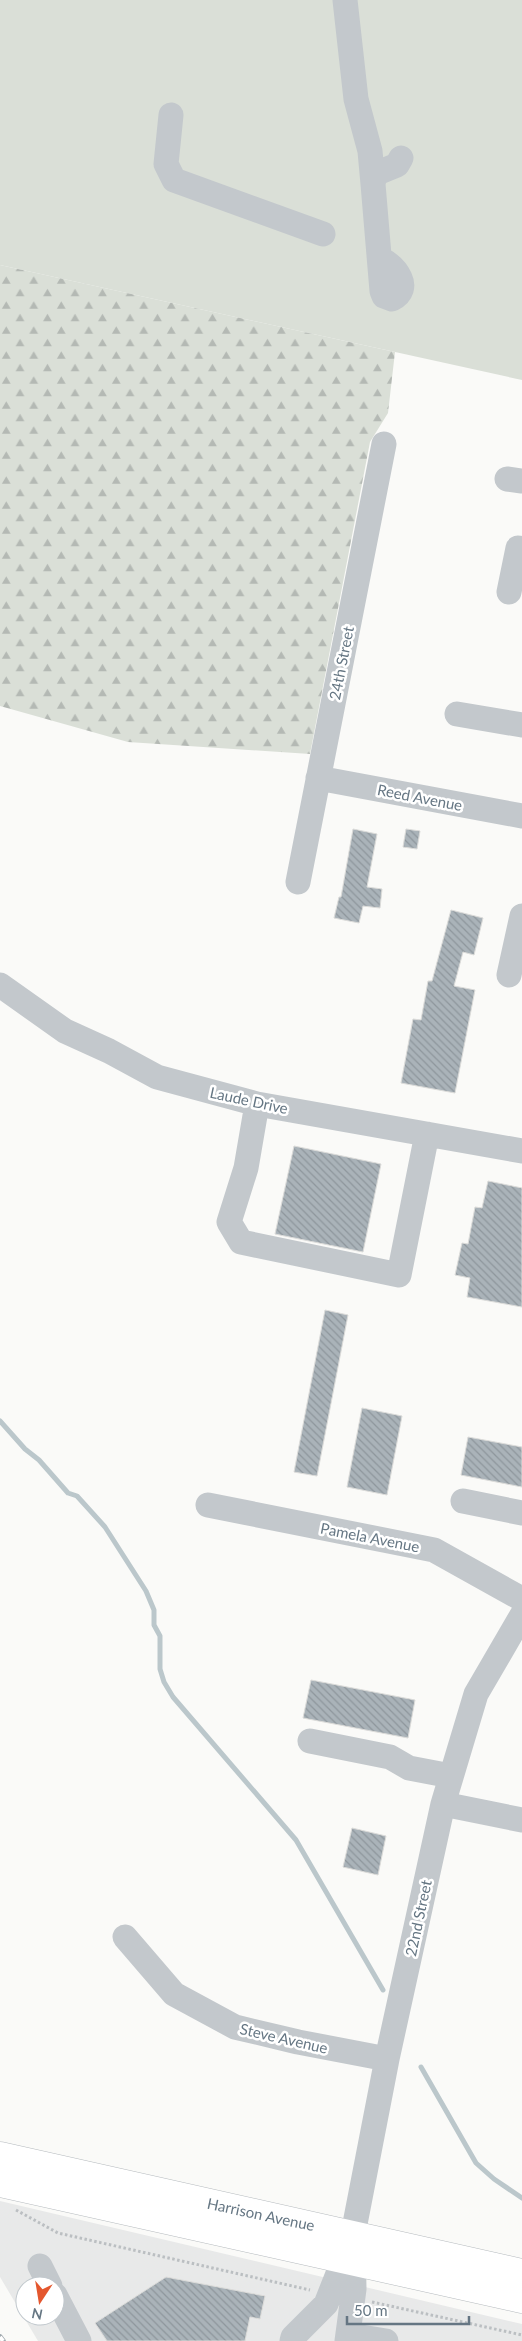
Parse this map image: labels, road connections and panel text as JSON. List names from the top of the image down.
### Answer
{
  "streets": {
    "main road": ["Harrison Avenue"],
    "street": [
      "24th Street",
      "Reed Avenue",
      "Laude Drive",
      "Pamela Avenue",
      "22nd Street",
      "Steve Avenue"
    ]
  },
  "crossings": [
    ["24th Street", "Reed Avenue"],
    ["22nd Street", "Steve Avenue"],
    ["22nd Street", "Harrison Avenue"]
  ],
  "scale_bar": "50 m",
  "north": "bottom"
}
